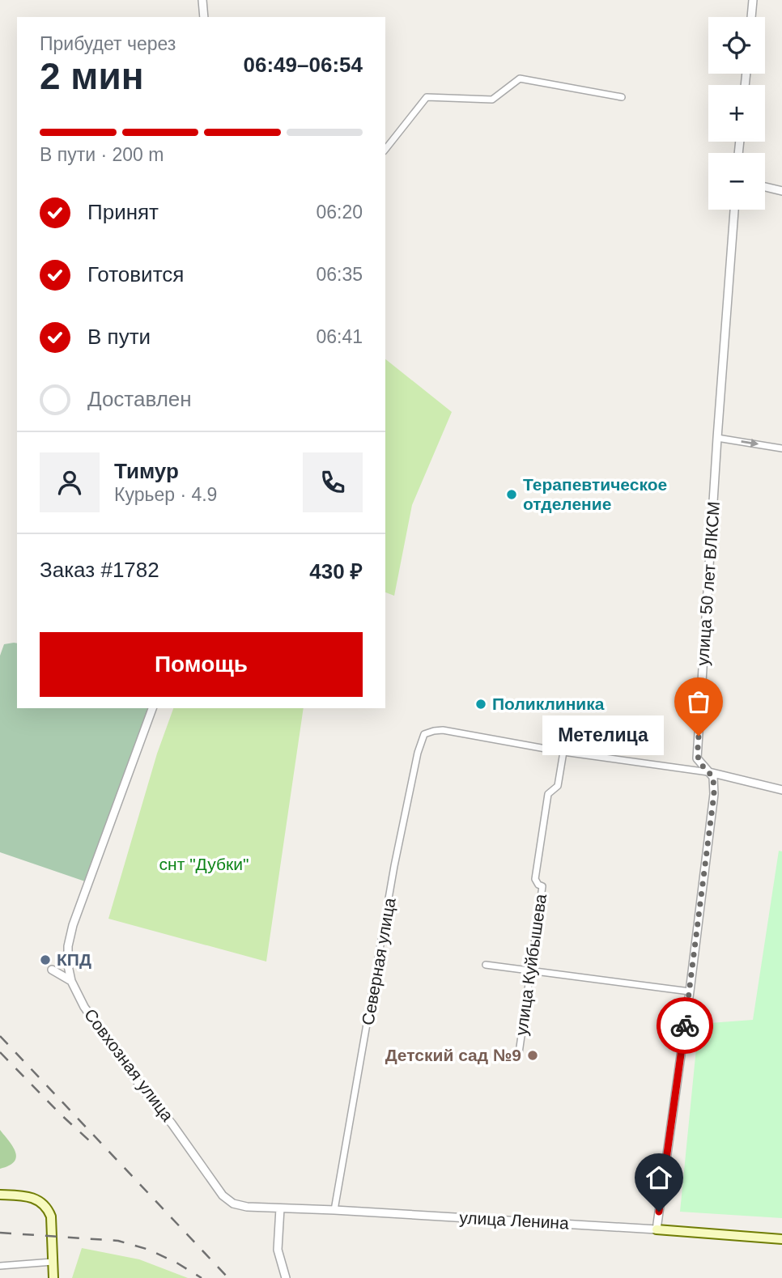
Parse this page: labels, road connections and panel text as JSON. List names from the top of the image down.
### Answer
{
  "streets": {
    "main road": ["улица Ленина"],
    "street": [
      "улица 50 лет ВЛКСМ",
      "Северная улица",
      "улица Куйбышева",
      "Совхозная улица"
    ]
  },
  "crossings": [
    ["улица 50 лет ВЛКСМ", "улица Ленина"],
    ["Северная улица", "улица Куйбышева"],
    ["Северная улица", "улица Ленина"],
    ["Совхозная улица", "улица Ленина"]
  ],
  "parks": ["снт \"Дубки\""],
  "places": [
    "Терапевтическое отделение",
    "Поликлиника",
    "Метелица",
    "КПД",
    "Детский сад №9"
  ],
  "page": {
    "map_buttons": ["+", "−"],
    "heading": ["2 мин", "Прибудет через", "06:49–06:54"],
    "panel": [
      "Тимур",
      "Курьер · 4.9",
      "Заказ #1782",
      "430 ₽"
    ],
    "bar": "В пути · 200 m",
    "list": [
      ["Принят", "06:20"],
      ["Готовится", "06:35"],
      ["В пути", "06:41"],
      "Доставлен"
    ],
    "buttons": "Помощь",
    "bubble": "Метелица"
  }
}
